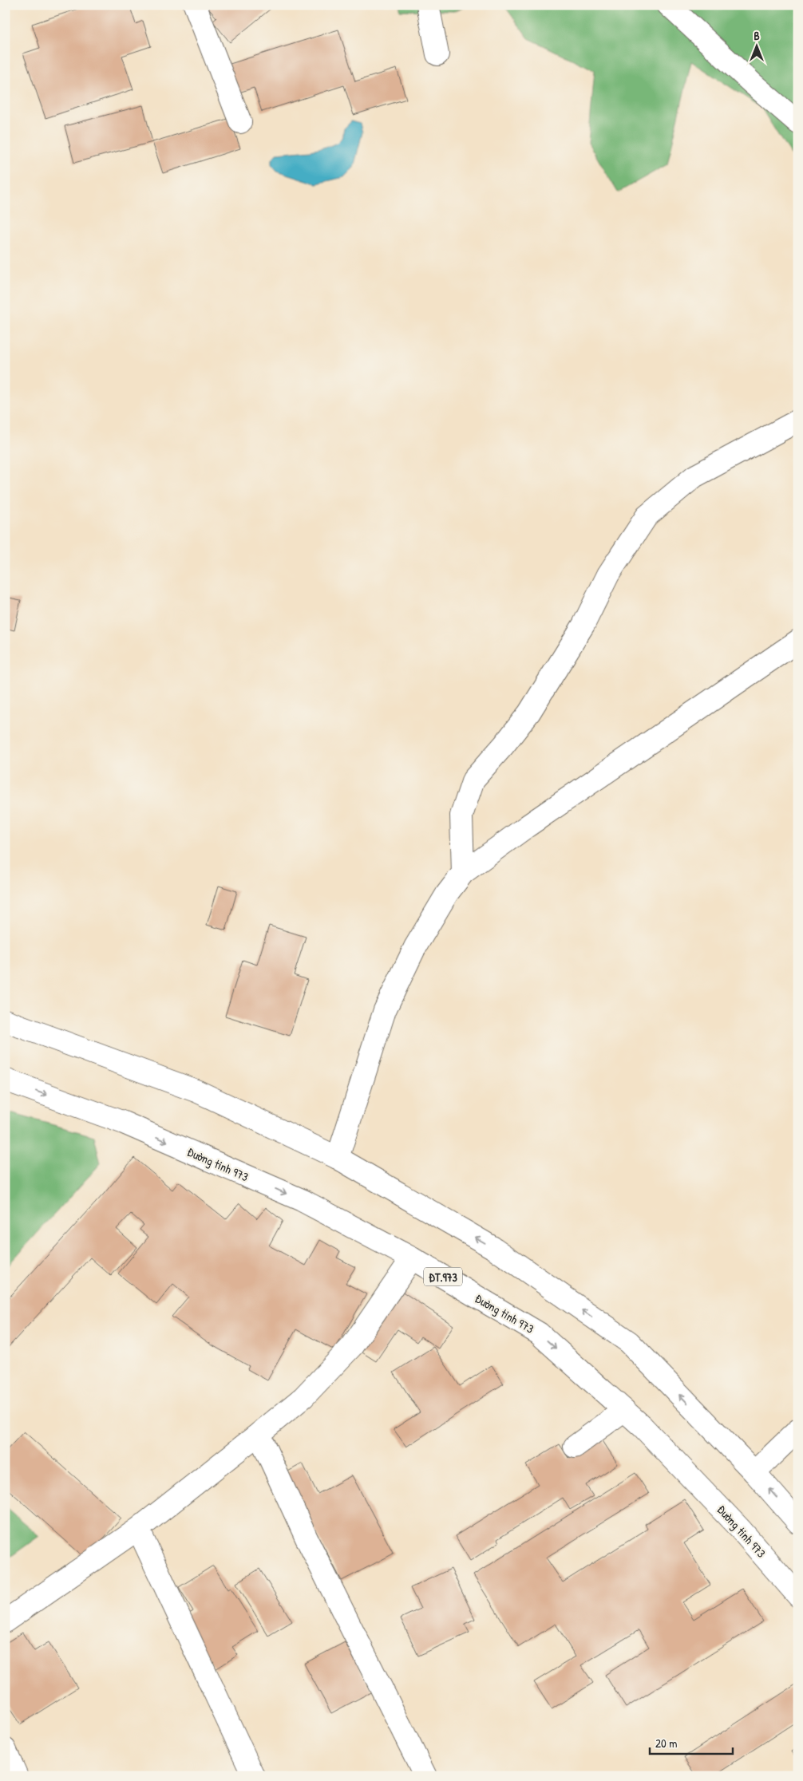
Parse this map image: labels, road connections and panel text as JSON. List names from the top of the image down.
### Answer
{
  "streets": {
    "street": ["Đường tỉnh 973", "ĐT.973"]
  },
  "scale_bar": "20 m",
  "north": "top"
}
